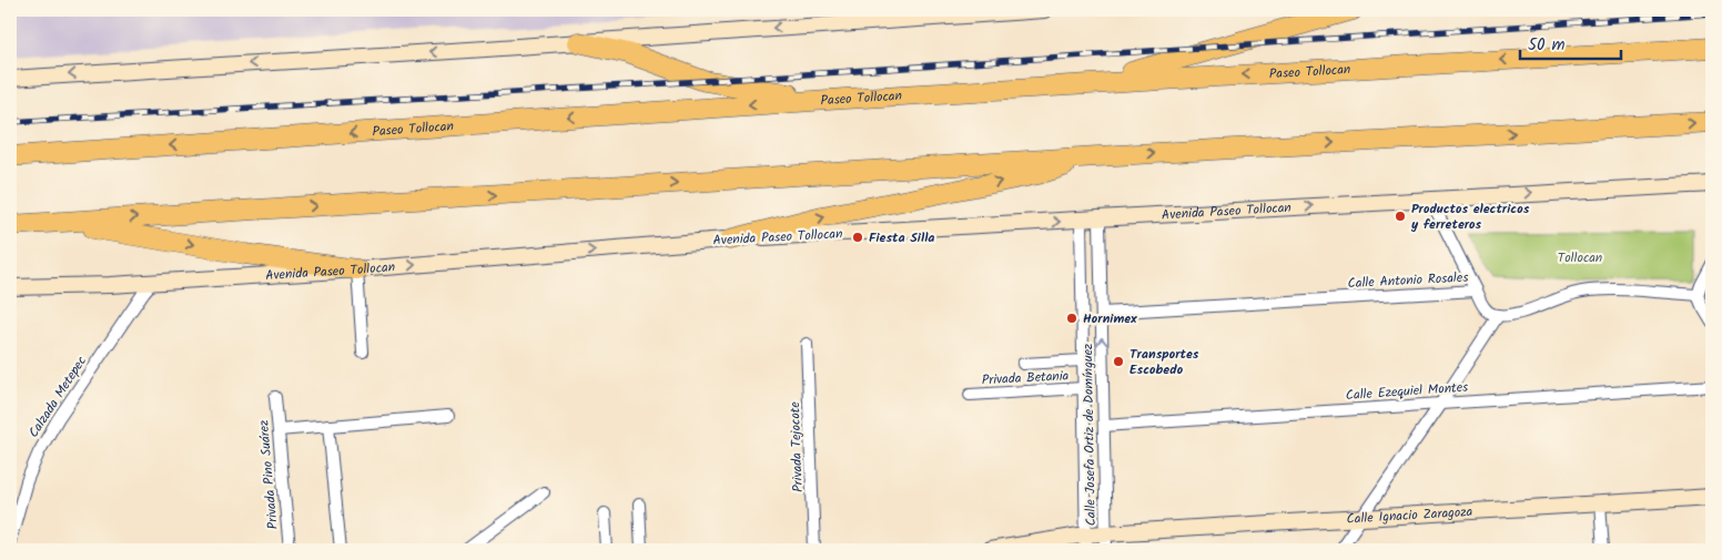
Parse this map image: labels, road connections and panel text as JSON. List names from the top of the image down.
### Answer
{
  "streets": {
    "highway": ["Paseo Tollocan"],
    "main road": ["Avenida Paseo Tollocan", "Calle Ignacio Zaragoza"],
    "street": [
      "Calle Antonio Rosales",
      "Privada Betania",
      "Calle Ezequiel Montes",
      "Calzada Metepec",
      "Calle Josefa Ortiz de Domínguez",
      "Privada Tejocote",
      "Privada Pino Suárez"
    ]
  },
  "crossings": [
    ["Avenida Paseo Tollocan", "Calzada Metepec"],
    ["Avenida Paseo Tollocan", "Calle Josefa Ortiz de Domínguez"],
    ["Calle Antonio Rosales", "Calle Josefa Ortiz de Domínguez"],
    ["Privada Betania", "Calle Josefa Ortiz de Domínguez"],
    ["Calle Ezequiel Montes", "Calle Josefa Ortiz de Domínguez"],
    ["Calle Josefa Ortiz de Domínguez", "Calle Ignacio Zaragoza"]
  ],
  "one_way": ["Avenida Paseo Tollocan"],
  "parks": ["Tollocan"],
  "places": [
    "Productos electricos y ferreteros",
    "Fiesta Silla",
    "Hornimex",
    "Transportes Escobedo"
  ],
  "scale_bar": "50 m"
}
